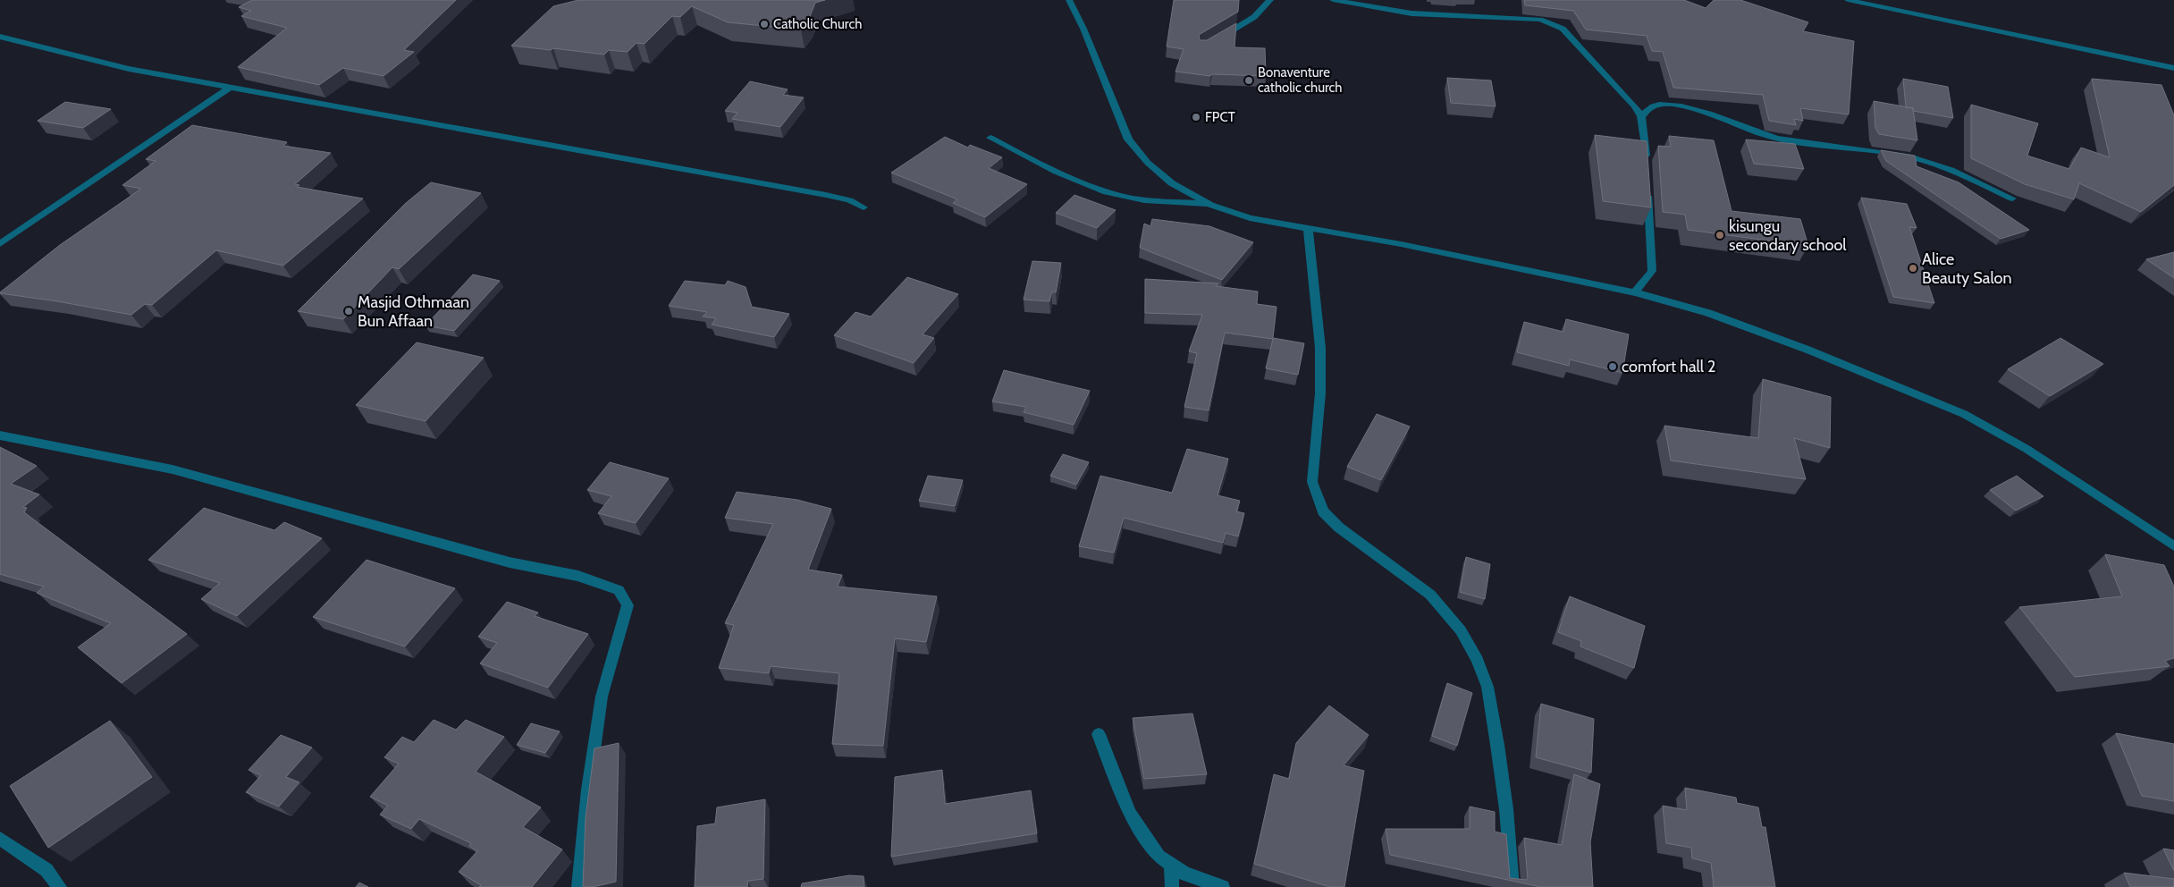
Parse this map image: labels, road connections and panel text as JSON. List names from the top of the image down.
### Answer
{
  "places": [
    "Catholic Church",
    "Bonaventure catholic church",
    "FPCT",
    "kisungu secondary school",
    "Alice Beauty Salon",
    "Masjid Othmaan Bun Affaan",
    "comfort hall 2"
  ]
}
